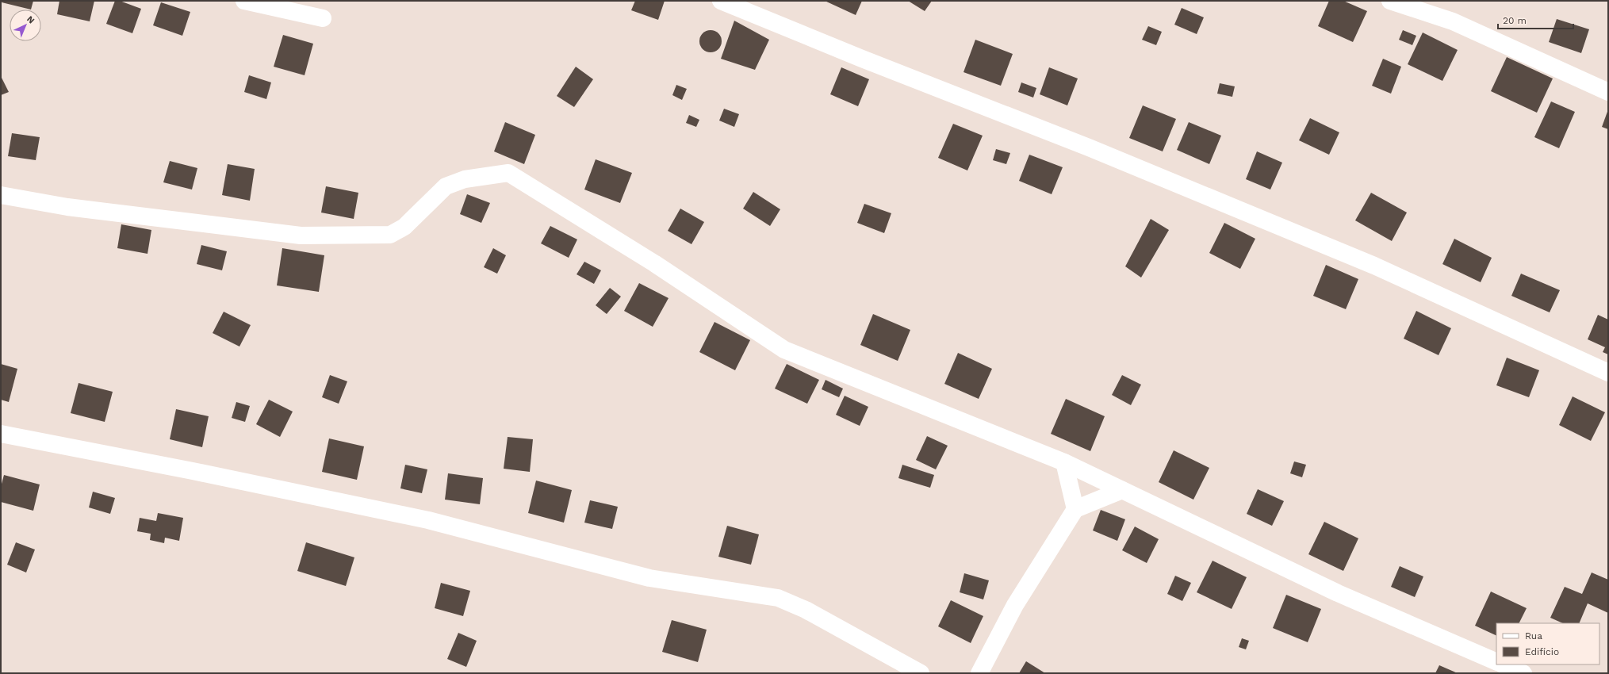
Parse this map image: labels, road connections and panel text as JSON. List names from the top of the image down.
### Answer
{
  "legend": ["Rua", "Edifício"],
  "scale_bar": "20 m",
  "north": "top right"
}
